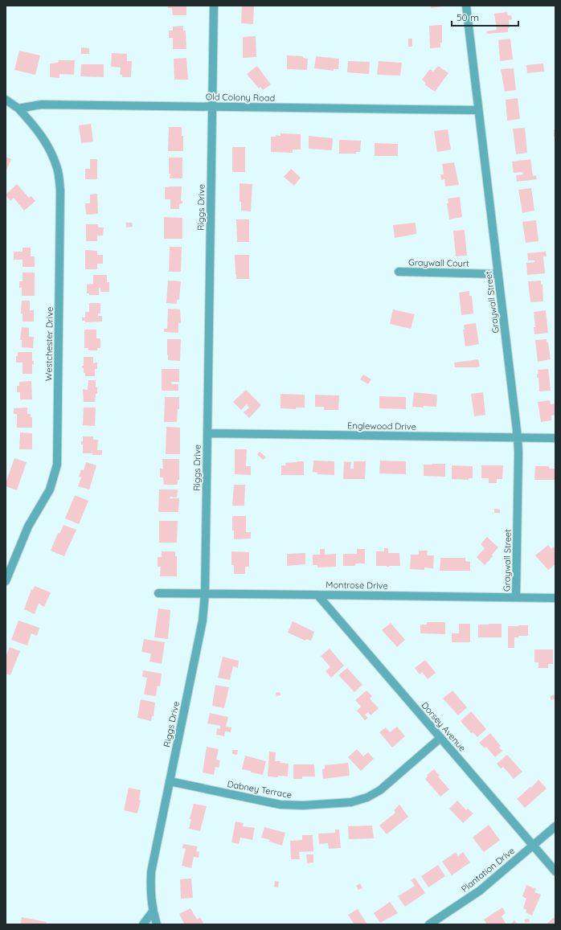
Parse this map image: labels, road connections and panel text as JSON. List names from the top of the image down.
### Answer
{
  "streets": {
    "street": [
      "Old Colony Road",
      "Riggs Drive",
      "Graywall Court",
      "Graywall Street",
      "Westchester Drive",
      "Englewood Drive",
      "Montrose Drive",
      "Dorsey Avenue",
      "Dabney Terrace",
      "Plantation Drive"
    ]
  },
  "crossings": [
    ["Old Colony Road", "Riggs Drive"],
    ["Old Colony Road", "Graywall Street"],
    ["Old Colony Road", "Westchester Drive"],
    ["Riggs Drive", "Englewood Drive"],
    ["Riggs Drive", "Montrose Drive"],
    ["Riggs Drive", "Dabney Terrace"],
    ["Graywall Court", "Graywall Street"],
    ["Graywall Street", "Englewood Drive"],
    ["Graywall Street", "Montrose Drive"],
    ["Montrose Drive", "Dorsey Avenue"],
    ["Dorsey Avenue", "Dabney Terrace"],
    ["Dorsey Avenue", "Plantation Drive"]
  ],
  "scale_bar": "50 m"
}
